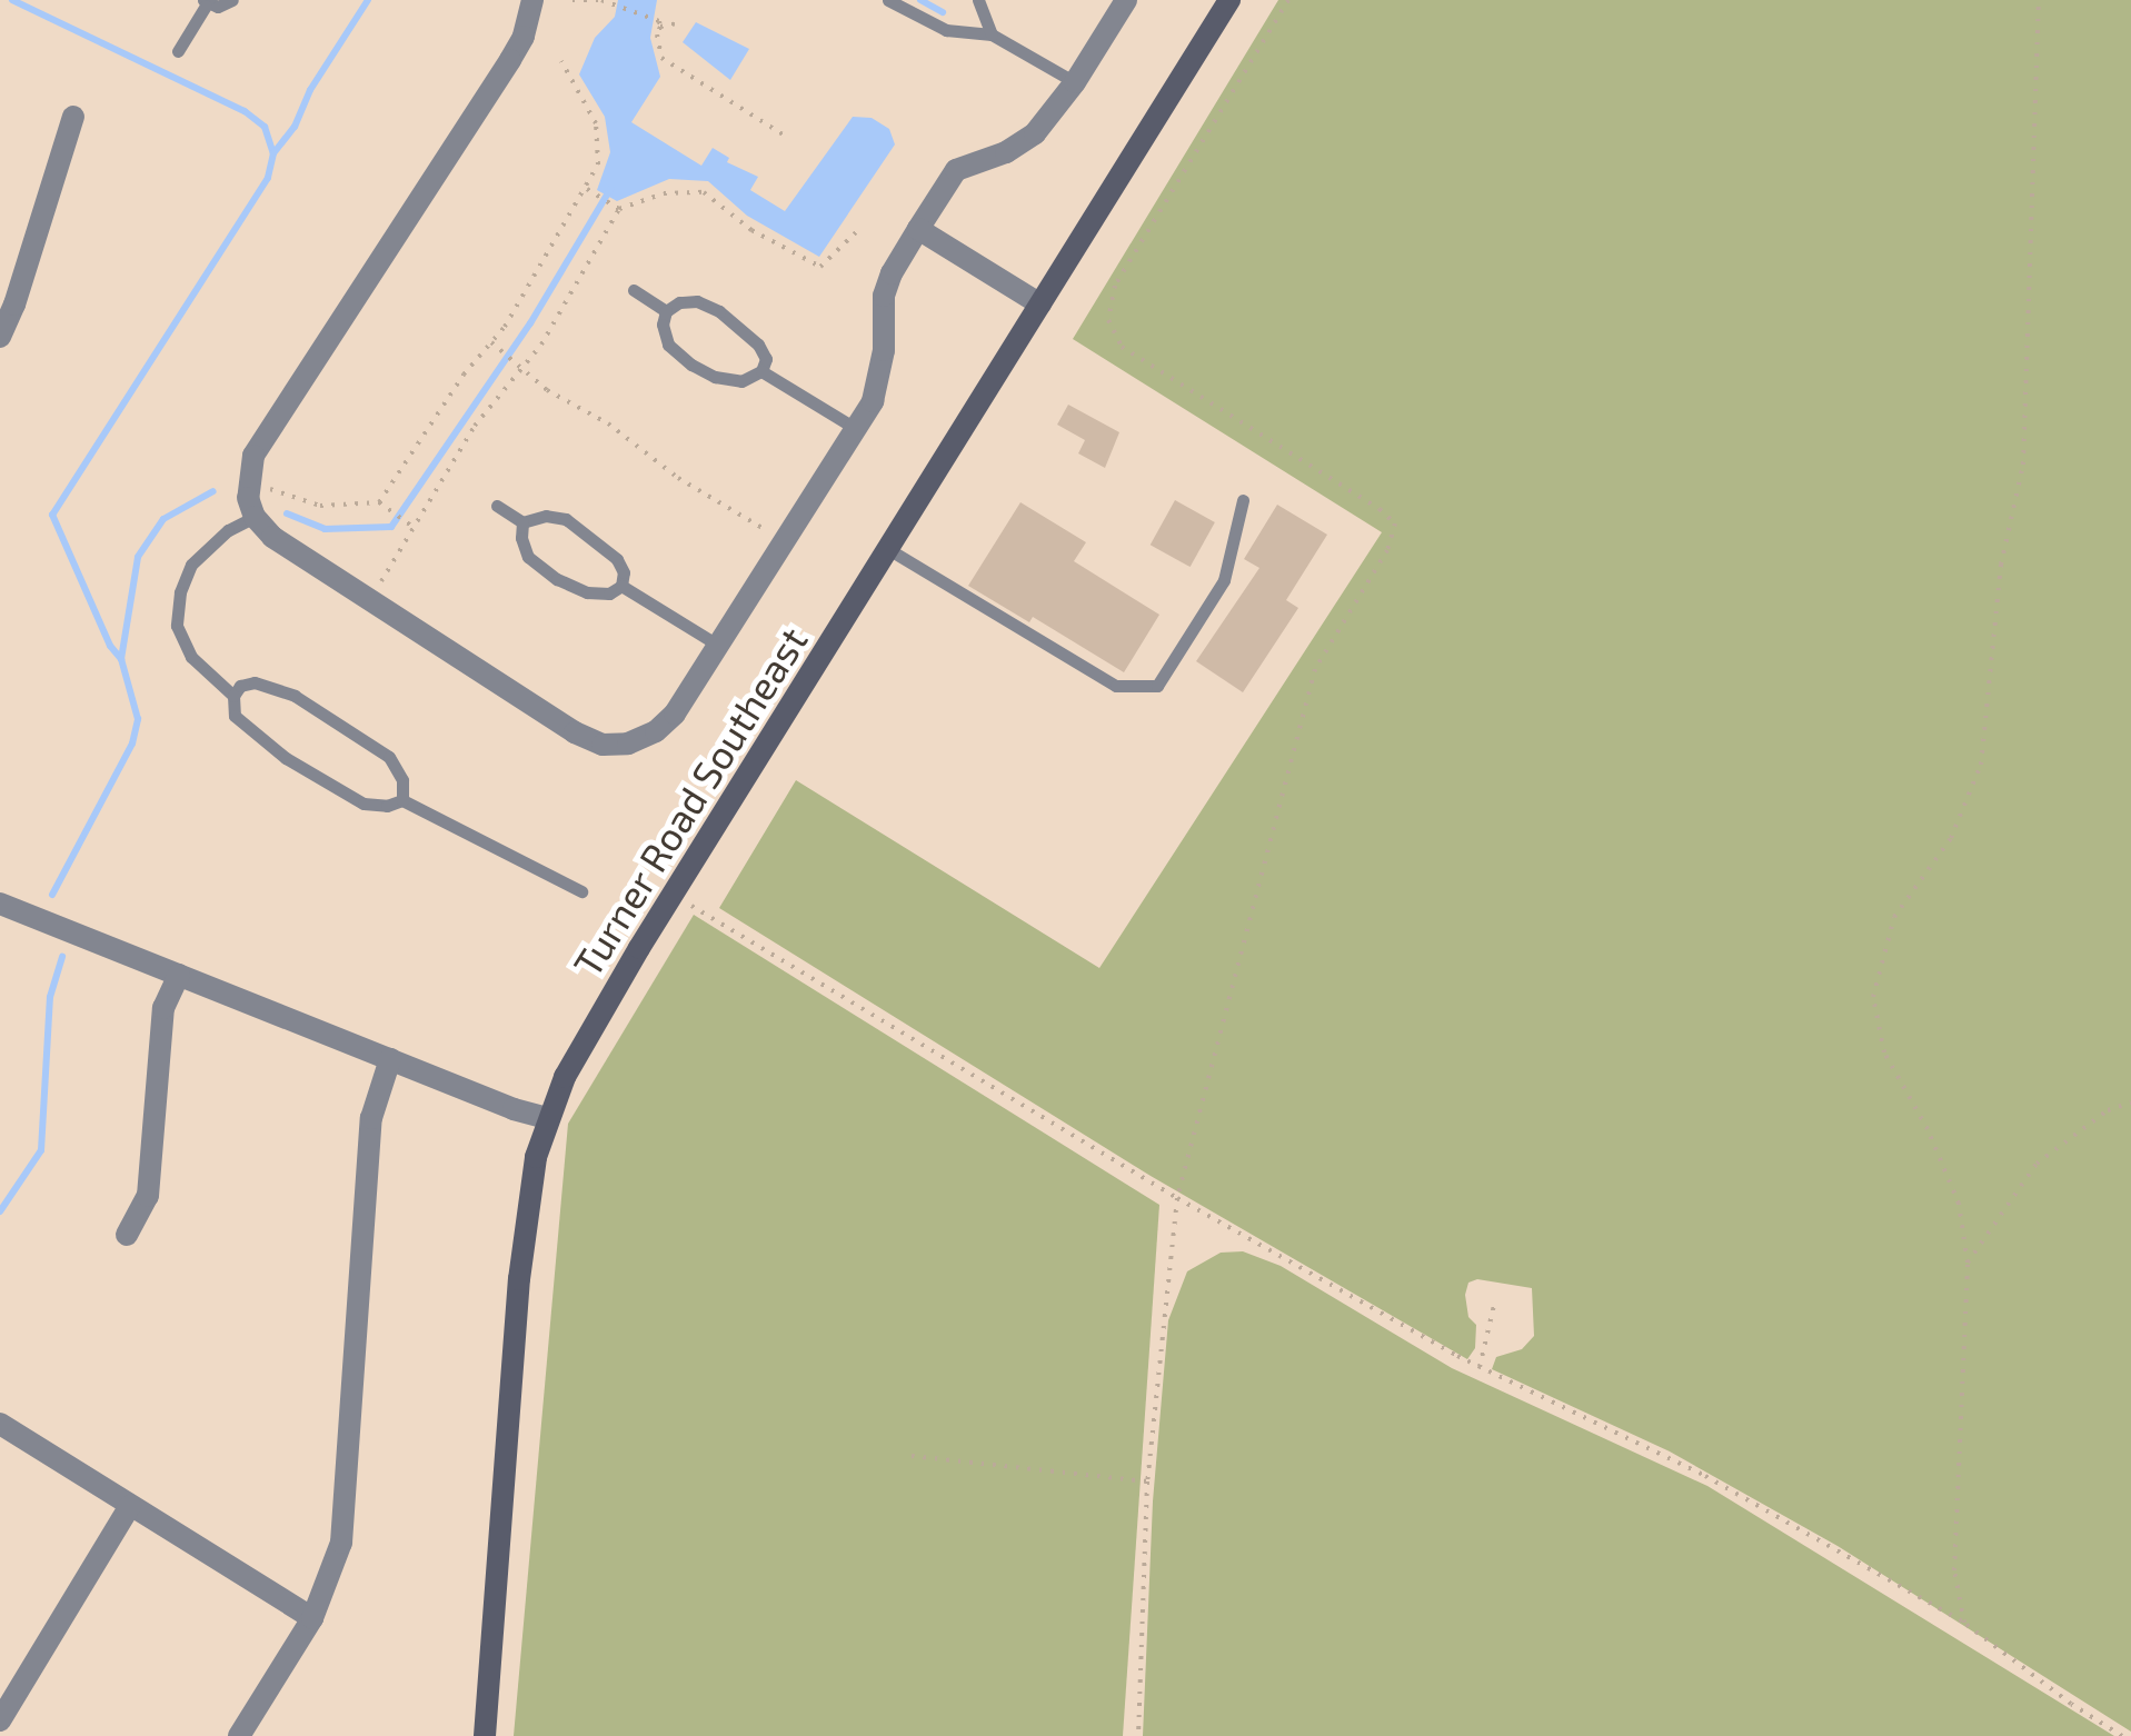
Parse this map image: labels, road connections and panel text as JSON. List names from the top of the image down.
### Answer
{
  "streets": {
    "main road": ["Turner Road Southeast"]
  }
}
